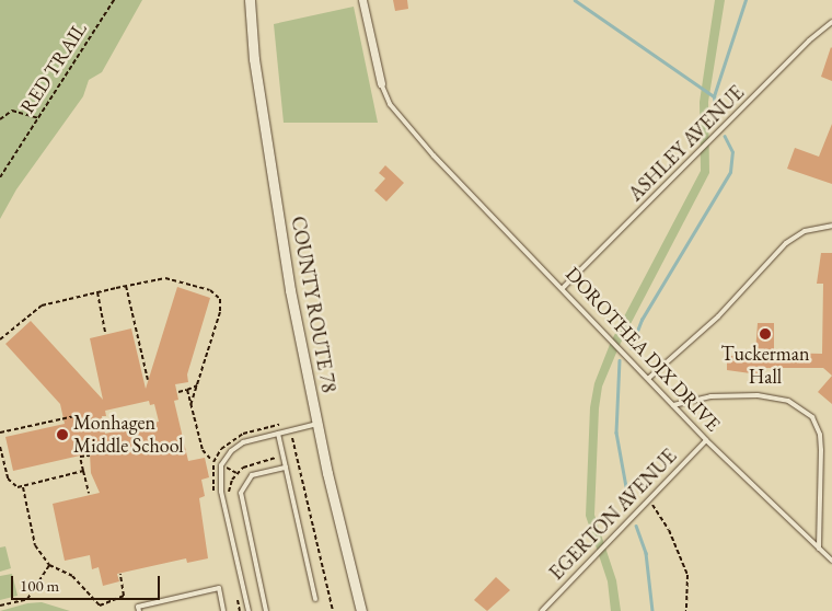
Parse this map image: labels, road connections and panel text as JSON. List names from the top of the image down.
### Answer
{
  "streets": {
    "street": ["COUNTY ROUTE 78"],
    "lane": ["ASHLEY AVENUE", "DOROTHEA DIX DRIVE", "EGERTON AVENUE"],
    "path": ["RED TRAIL"]
  },
  "crossings": [
    ["ASHLEY AVENUE", "DOROTHEA DIX DRIVE"],
    ["DOROTHEA DIX DRIVE", "EGERTON AVENUE"]
  ],
  "places": ["Tuckerman Hall", "Monhagen Middle School"],
  "scale_bar": "100 m"
}
